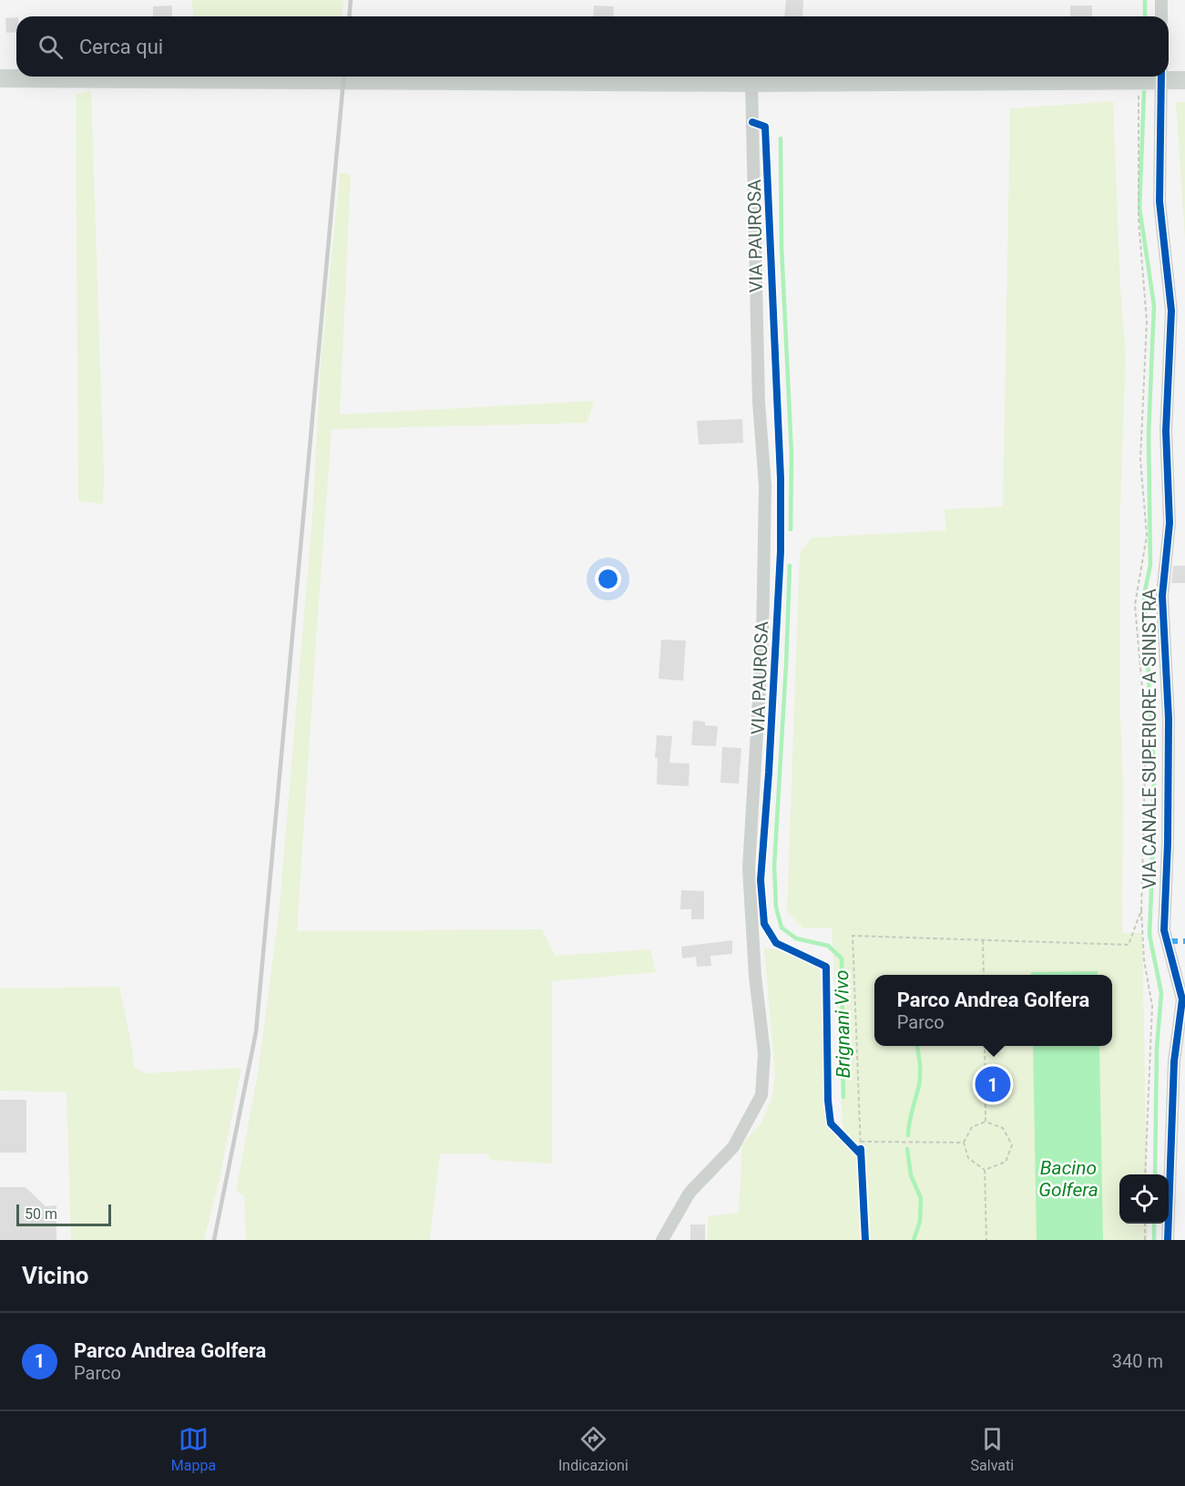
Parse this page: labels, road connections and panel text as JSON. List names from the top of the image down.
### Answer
{
  "streets": {
    "street": ["VIA PAUROSA", "VIA CANALE SUPERIORE A SINISTRA"]
  },
  "water": ["Brignani Vivo", "Bacino Golfera"],
  "scale_bar": "50 m",
  "page": {
    "search": "Cerca qui",
    "popup": ["Parco Andrea Golfera", "Parco"],
    "pins": "1",
    "scale": "50 m",
    "heading": "Vicino",
    "list": [
      {
        "mark": "1",
        "name": "Parco Andrea Golfera",
        "note": "Parco",
        "value": "340 m"
      }
    ],
    "nav": ["Mappa", "Indicazioni", "Salvati"]
  }
}
